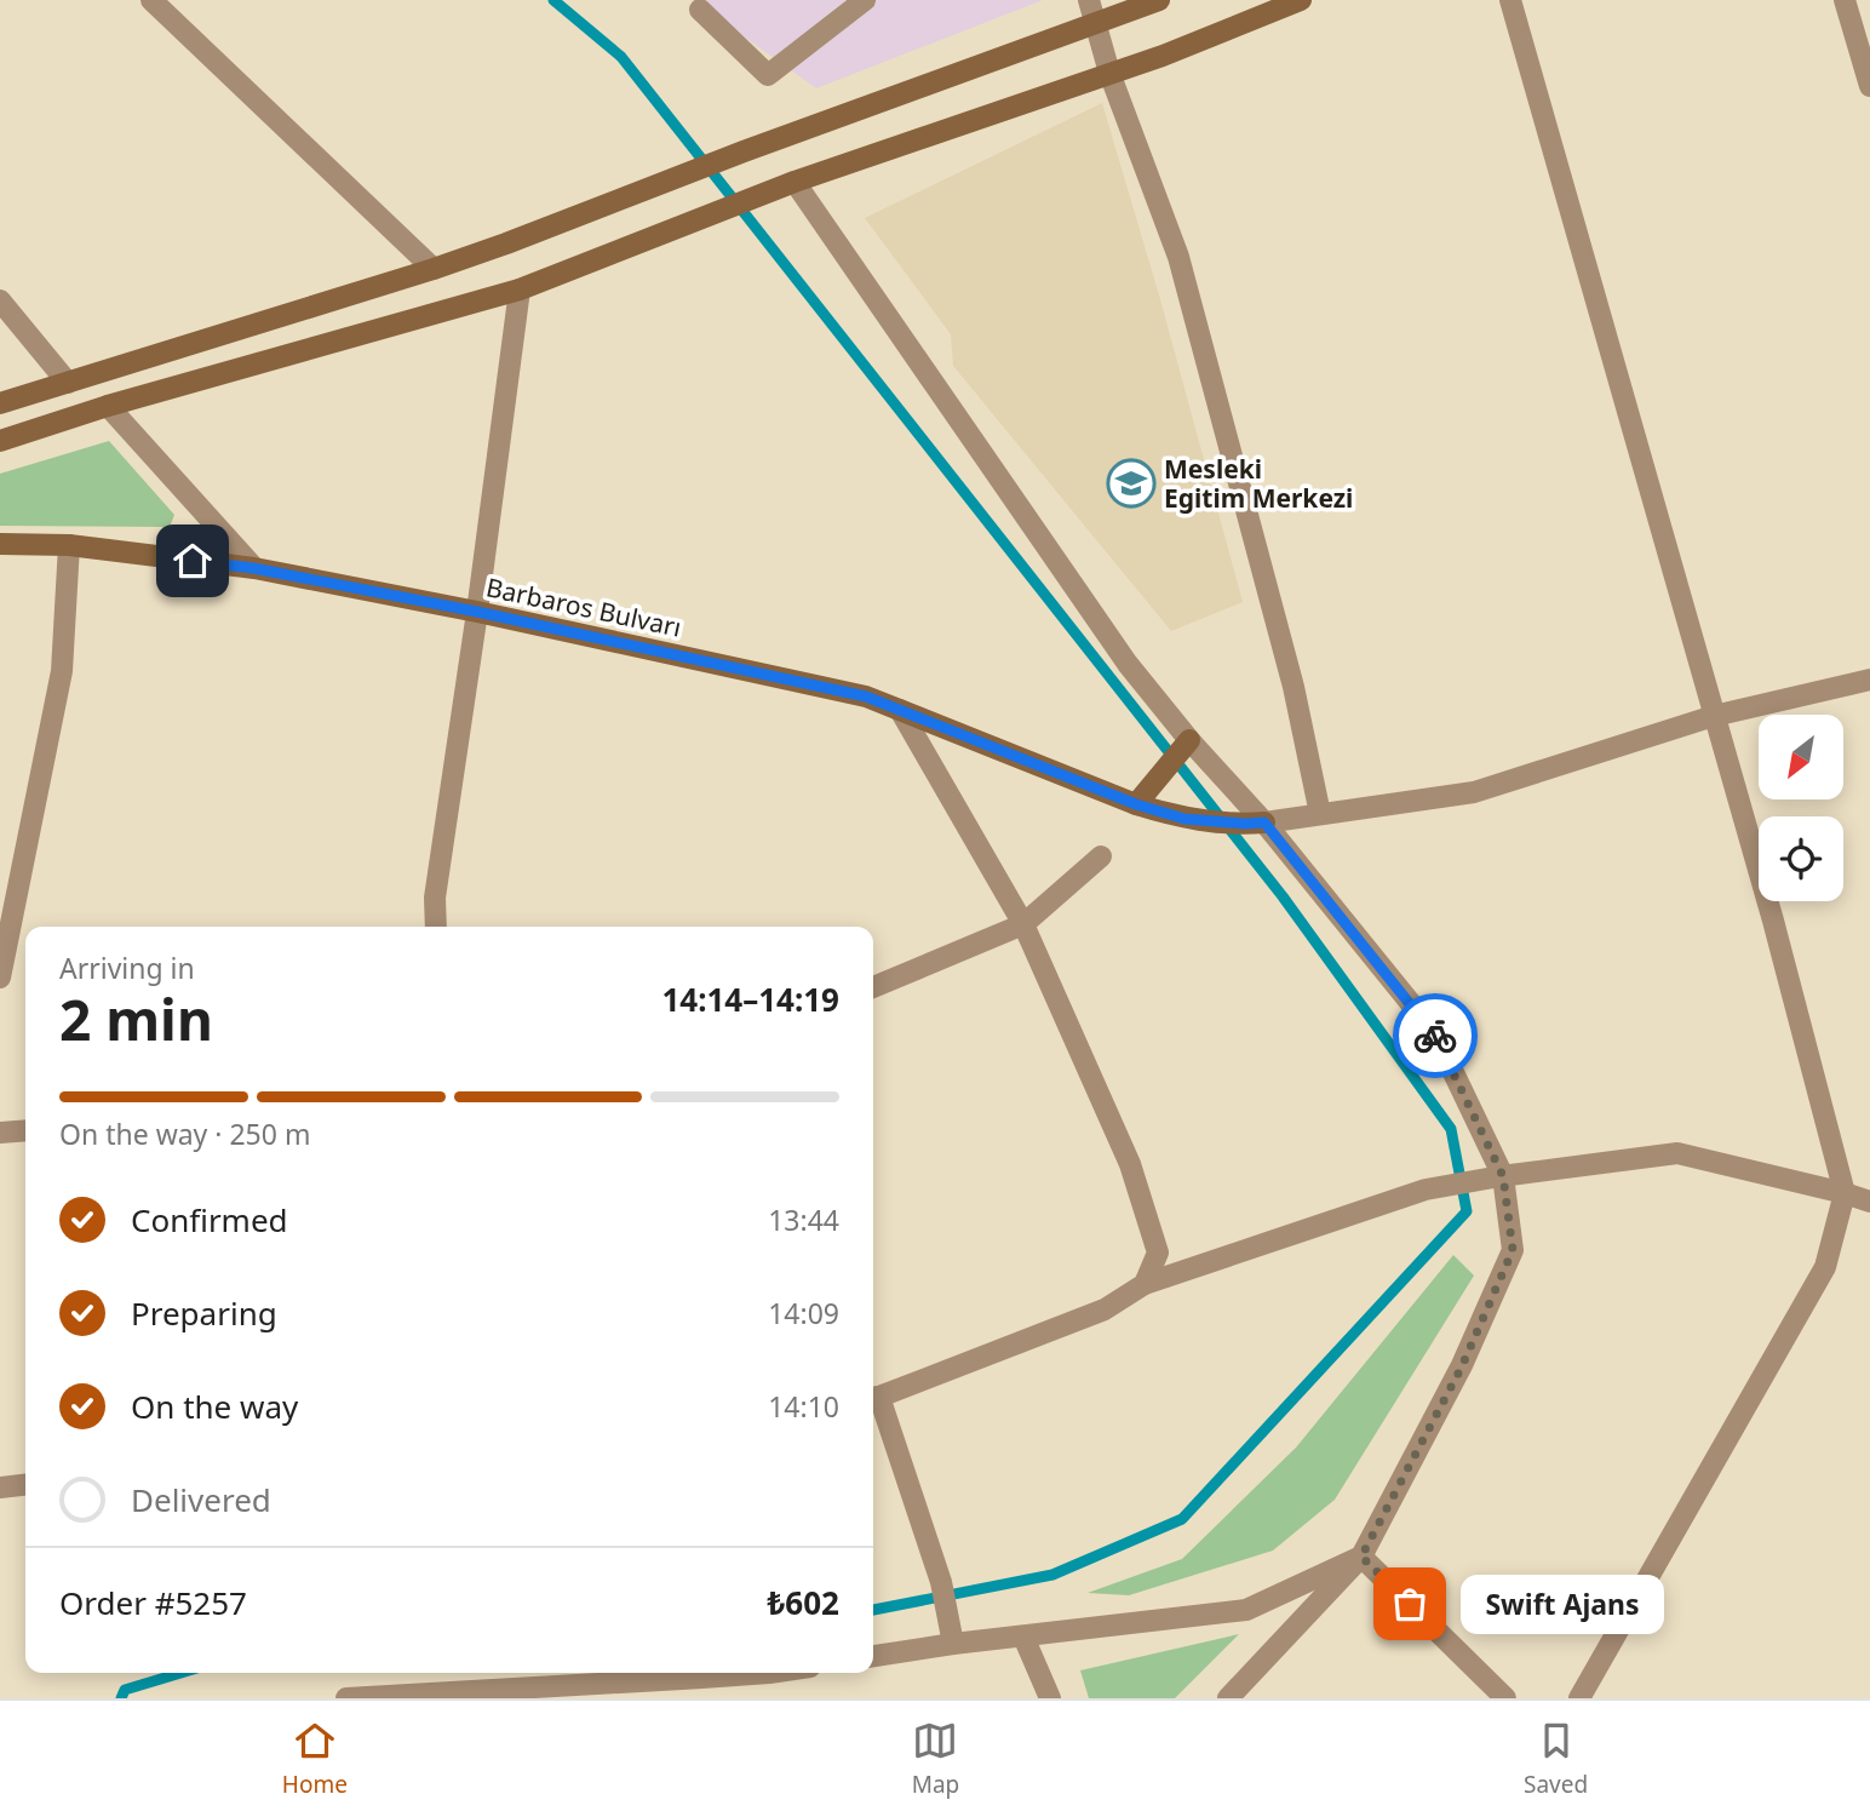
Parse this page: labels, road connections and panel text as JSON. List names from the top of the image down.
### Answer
{
  "streets": {
    "street": ["Barbaros Bulvarı"]
  },
  "places": {
    "school or university": ["Mesleki Egitim Merkezi"],
    "other": ["Swift Ajans"]
  },
  "north": "bottom left",
  "page": {
    "heading": ["2 min", "Arriving in", "14:14–14:19"],
    "panel": ["Order #5257", "₺602"],
    "bar": "On the way · 250 m",
    "list": [
      ["Confirmed", "13:44"],
      ["Preparing", "14:09"],
      ["On the way", "14:10"],
      "Delivered"
    ],
    "bubble": "Swift Ajans",
    "tabs": ["Home", "Map", "Saved"]
  }
}
